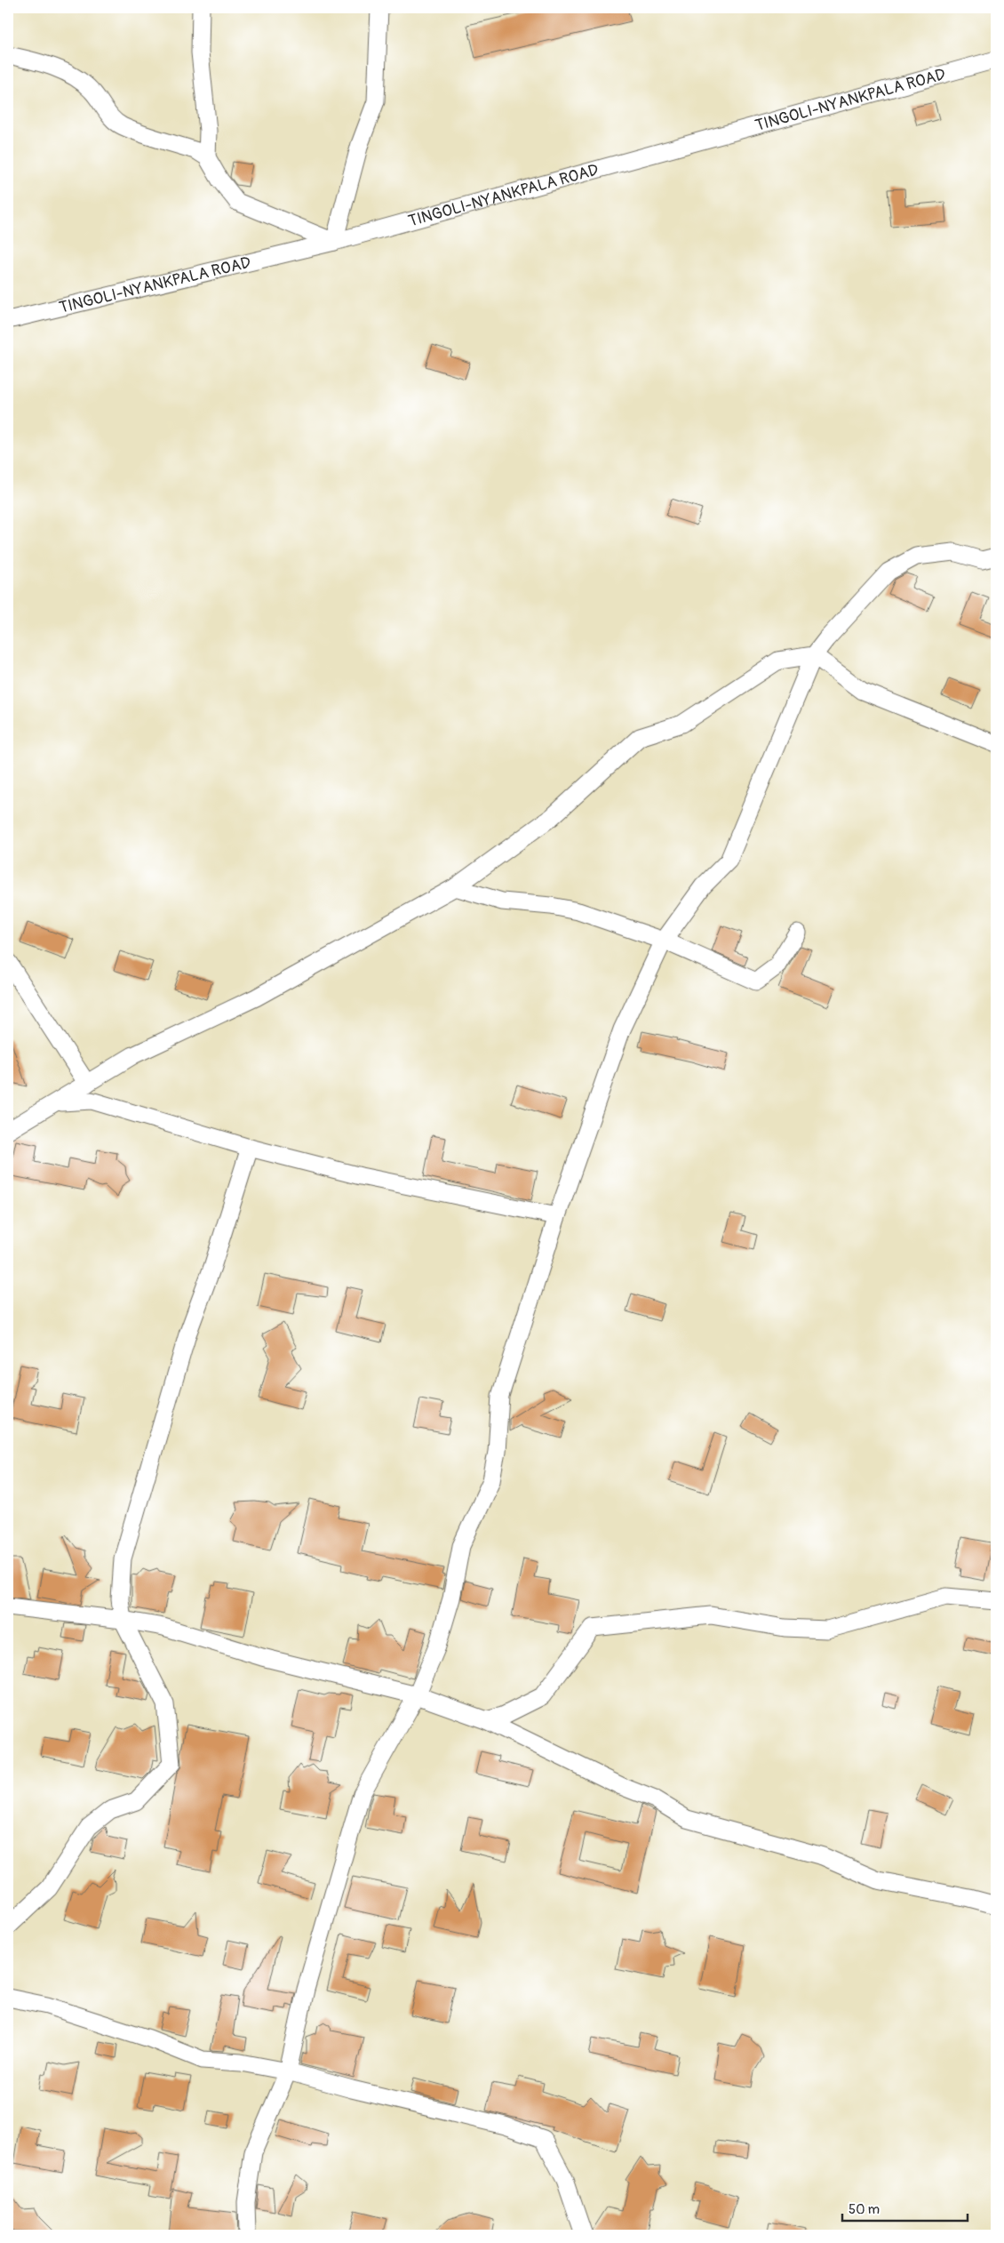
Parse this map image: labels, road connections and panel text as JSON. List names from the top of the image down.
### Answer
{
  "streets": {
    "street": ["TINGOLI-NYANKPALA ROAD"]
  },
  "scale_bar": "50 m"
}
